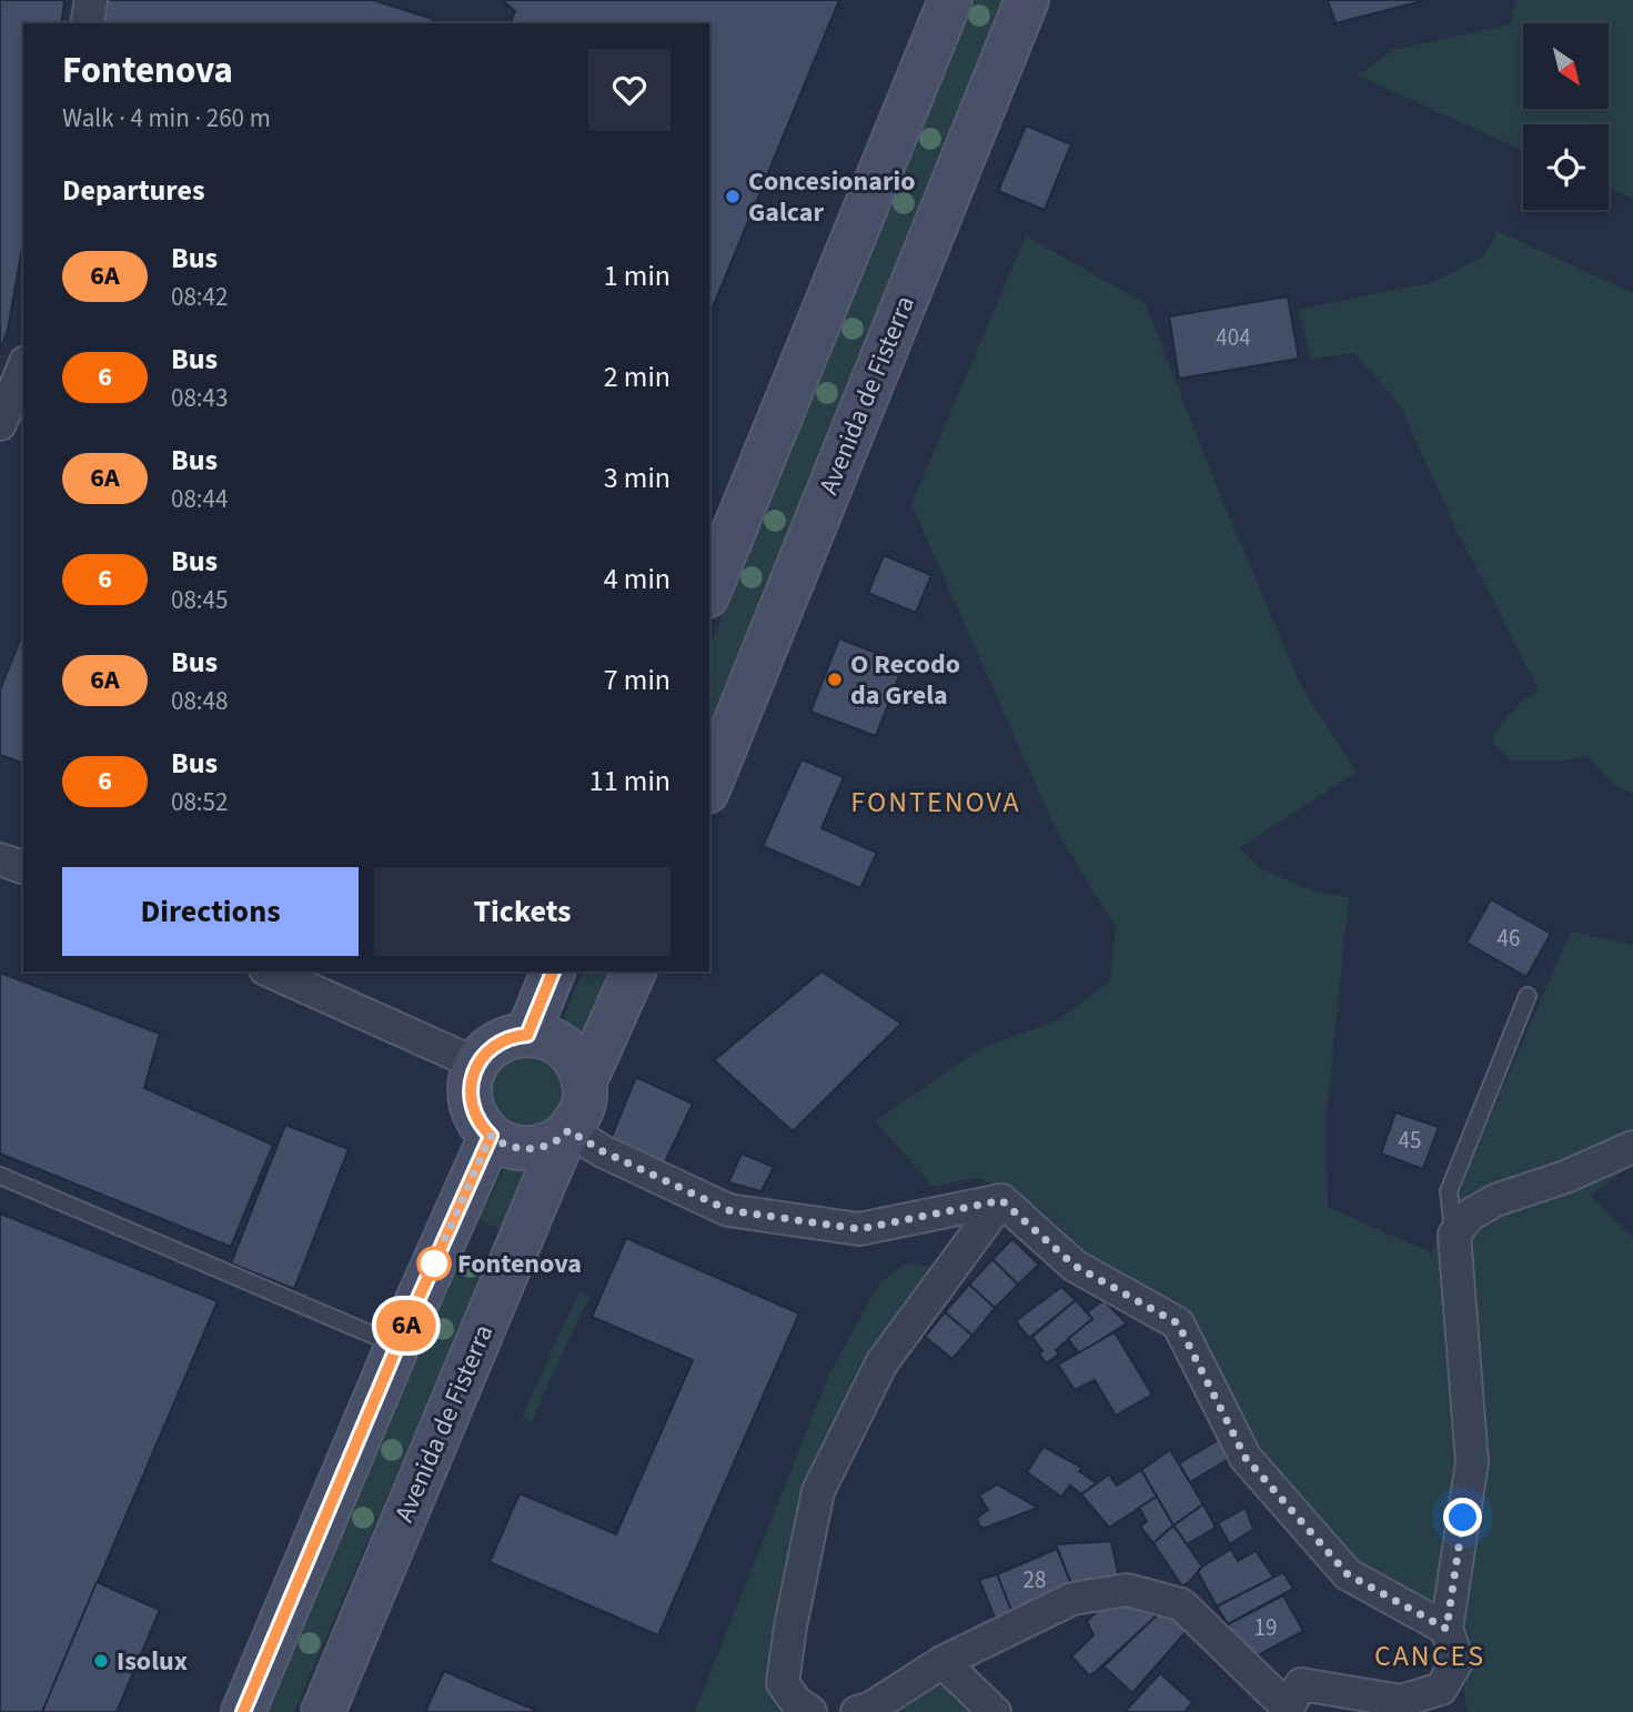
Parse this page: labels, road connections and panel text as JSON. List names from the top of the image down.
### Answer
{
  "streets": {
    "main road": ["Avenida de Fisterra"]
  },
  "districts": ["FONTENOVA", "CANCES"],
  "places": [
    "Concesionario Galcar",
    "O Recodo da Grela",
    "Fontenova",
    "Isolux"
  ],
  "lines": ["bus line 6A"],
  "house_numbers": [
    "404",
    "46",
    "45",
    "28",
    "19"
  ],
  "north": "bottom right",
  "page": {
    "on_map": "6A",
    "heading": [
      ["Fontenova", "Walk · 4 min · 260 m"],
      "Departures"
    ],
    "list": [
      {
        "mark": "6A",
        "name": "Bus",
        "note": "08:42",
        "value": "1 min"
      },
      {
        "mark": "6",
        "name": "Bus",
        "note": "08:43",
        "value": "2 min"
      },
      {
        "mark": "6A",
        "name": "Bus",
        "note": "08:44",
        "value": "3 min"
      },
      {
        "mark": "6",
        "name": "Bus",
        "note": "08:45",
        "value": "4 min"
      },
      {
        "mark": "6A",
        "name": "Bus",
        "note": "08:48",
        "value": "7 min"
      },
      {
        "mark": "6",
        "name": "Bus",
        "note": "08:52",
        "value": "11 min"
      }
    ],
    "buttons": ["Directions", "Tickets"]
  }
}
